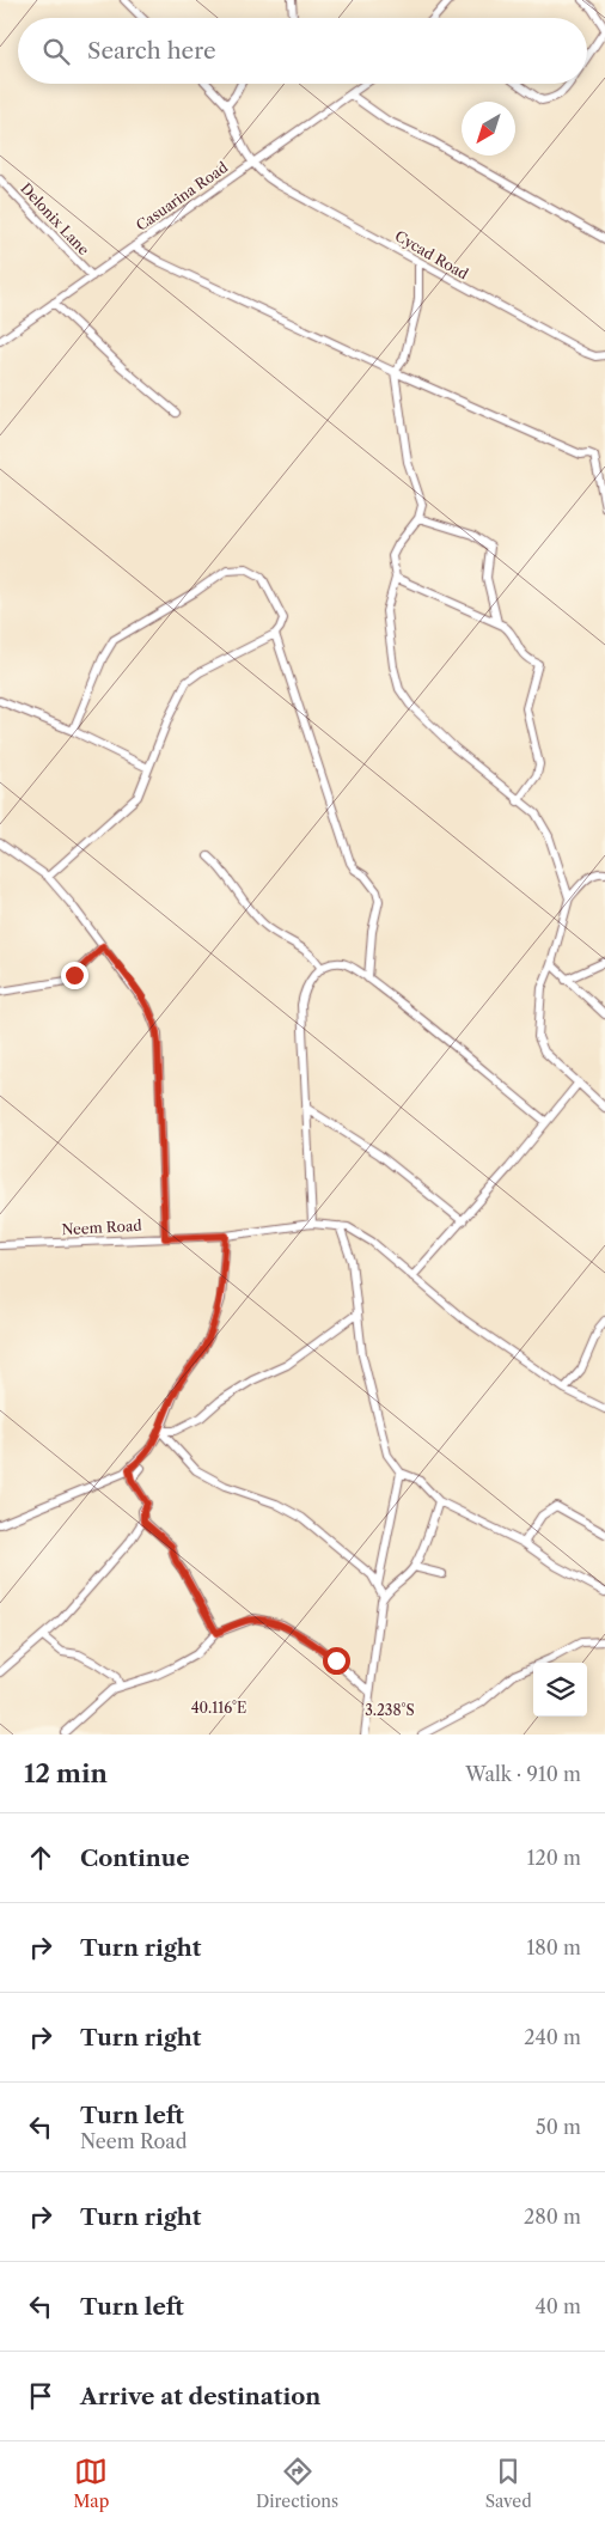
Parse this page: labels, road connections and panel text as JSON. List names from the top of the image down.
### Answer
{
  "streets": {
    "street": [
      "Casuarina Road",
      "Delonix Lane",
      "Cycad Road",
      "Neem Road"
    ]
  },
  "crossings": [
    ["Casuarina Road", "Delonix Lane"],
    ["Casuarina Road", "Cycad Road"]
  ],
  "north": "bottom left",
  "page": {
    "search": "Search here",
    "heading": ["12 min", "Walk · 910 m"],
    "list": [
      ["Continue", "120 m"],
      ["Turn right", "180 m"],
      ["Turn right", "240 m"],
      ["Turn left", "Neem Road", "50 m"],
      ["Turn right", "280 m"],
      ["Turn left", "40 m"],
      "Arrive at destination"
    ],
    "nav": ["Map", "Directions", "Saved"]
  },
  "coordinates": ["40.116°E", "3.238°S"]
}
